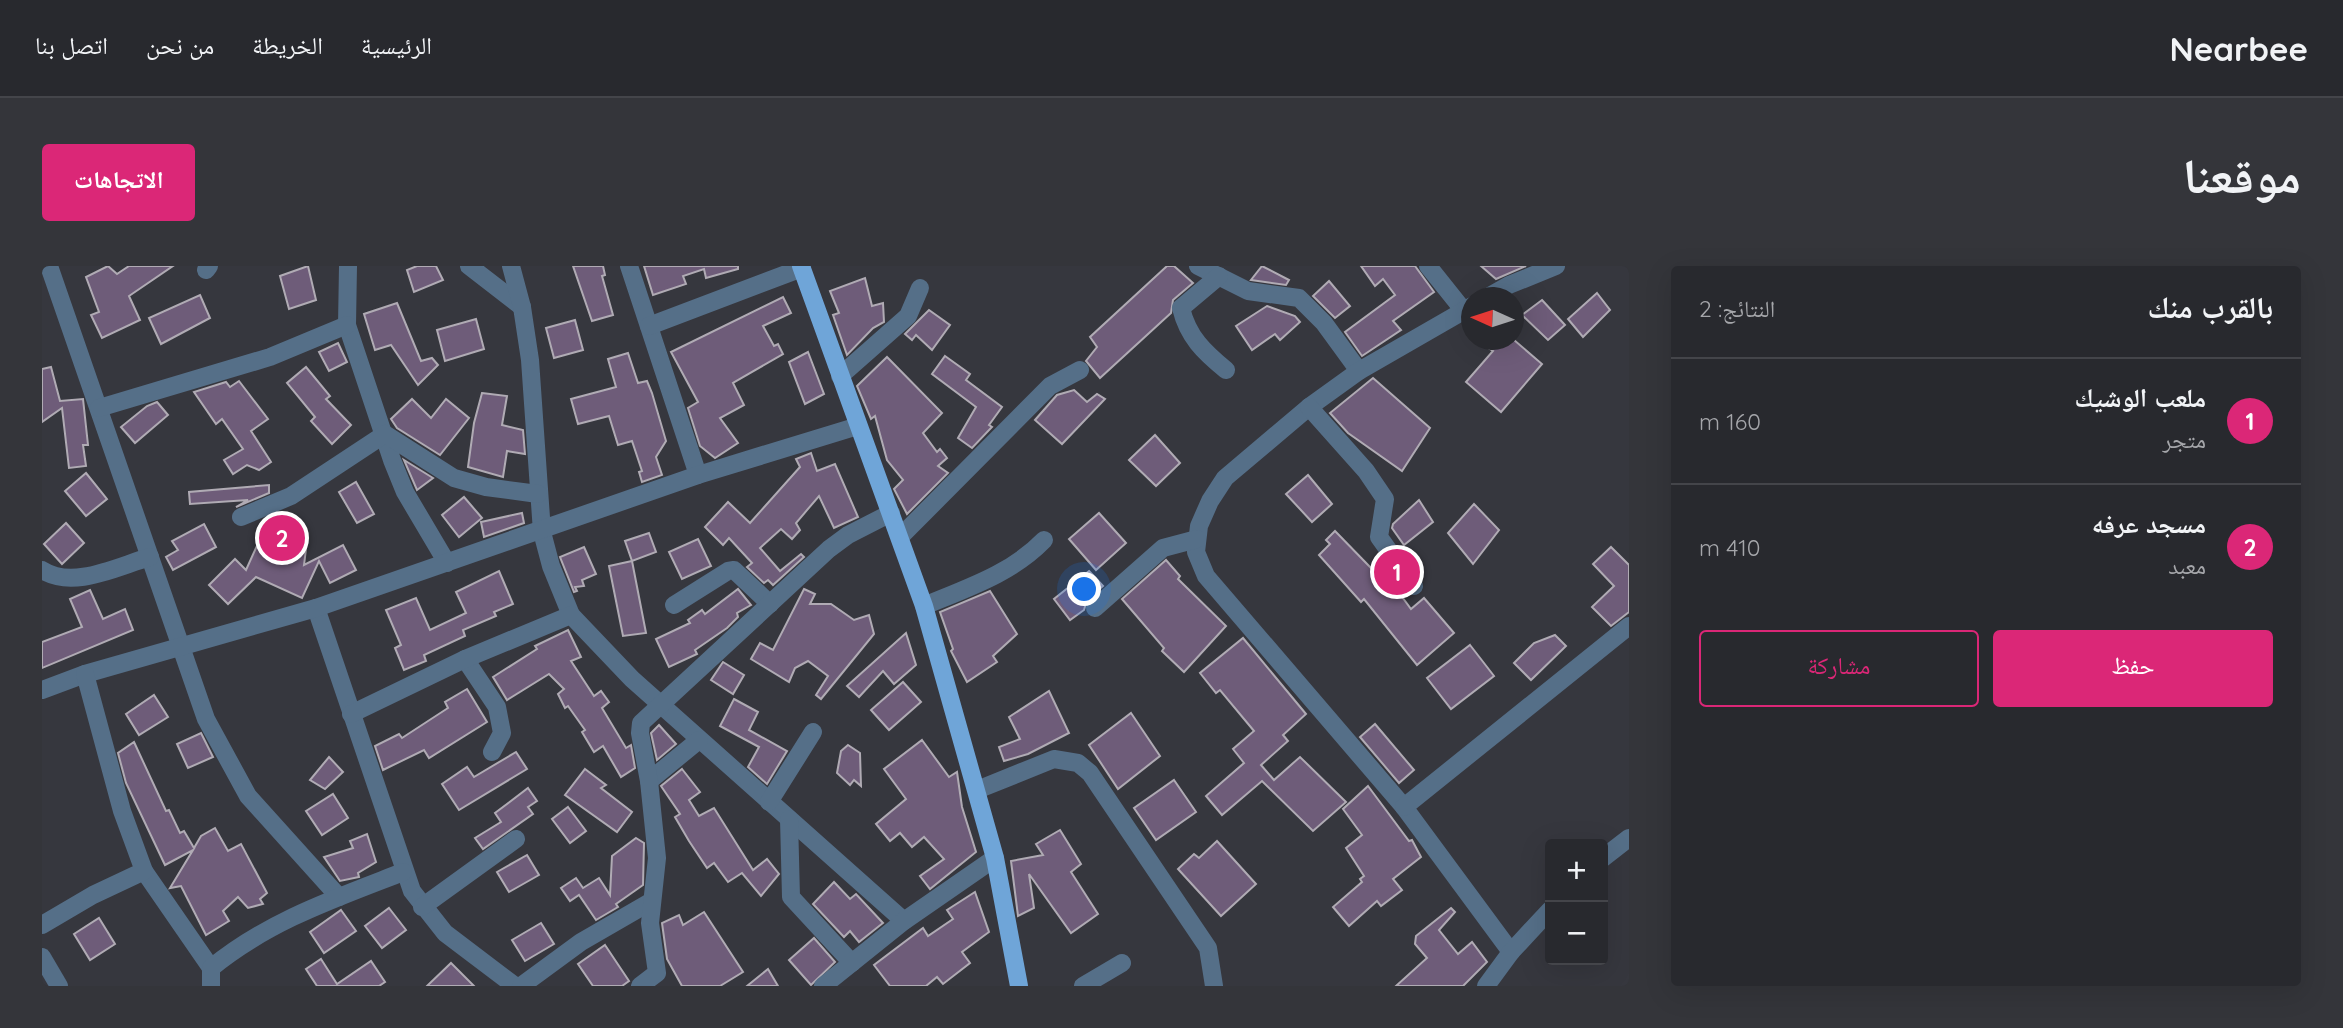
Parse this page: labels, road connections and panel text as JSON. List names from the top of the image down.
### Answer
{
  "north": "left",
  "page": {
    "header": "Nearbee",
    "nav": [
      "الرئيسية",
      "الخريطة",
      "من نحن",
      "اتصل بنا"
    ],
    "title": "موقعنا",
    "buttons": [
      "الاتجاهات",
      ["حفظ", "مشاركة"]
    ],
    "heading": ["بالقرب منك", "النتائج: 2"],
    "list": [
      {
        "mark": "1",
        "name": "ملعب الوشيك",
        "note": "متجر",
        "value": "160 m"
      },
      {
        "mark": "2",
        "name": "مسجد عرفه",
        "note": "معبد",
        "value": "410 m"
      }
    ],
    "pins": ["2", "1"],
    "map_buttons": ["+", "−"]
  }
}
